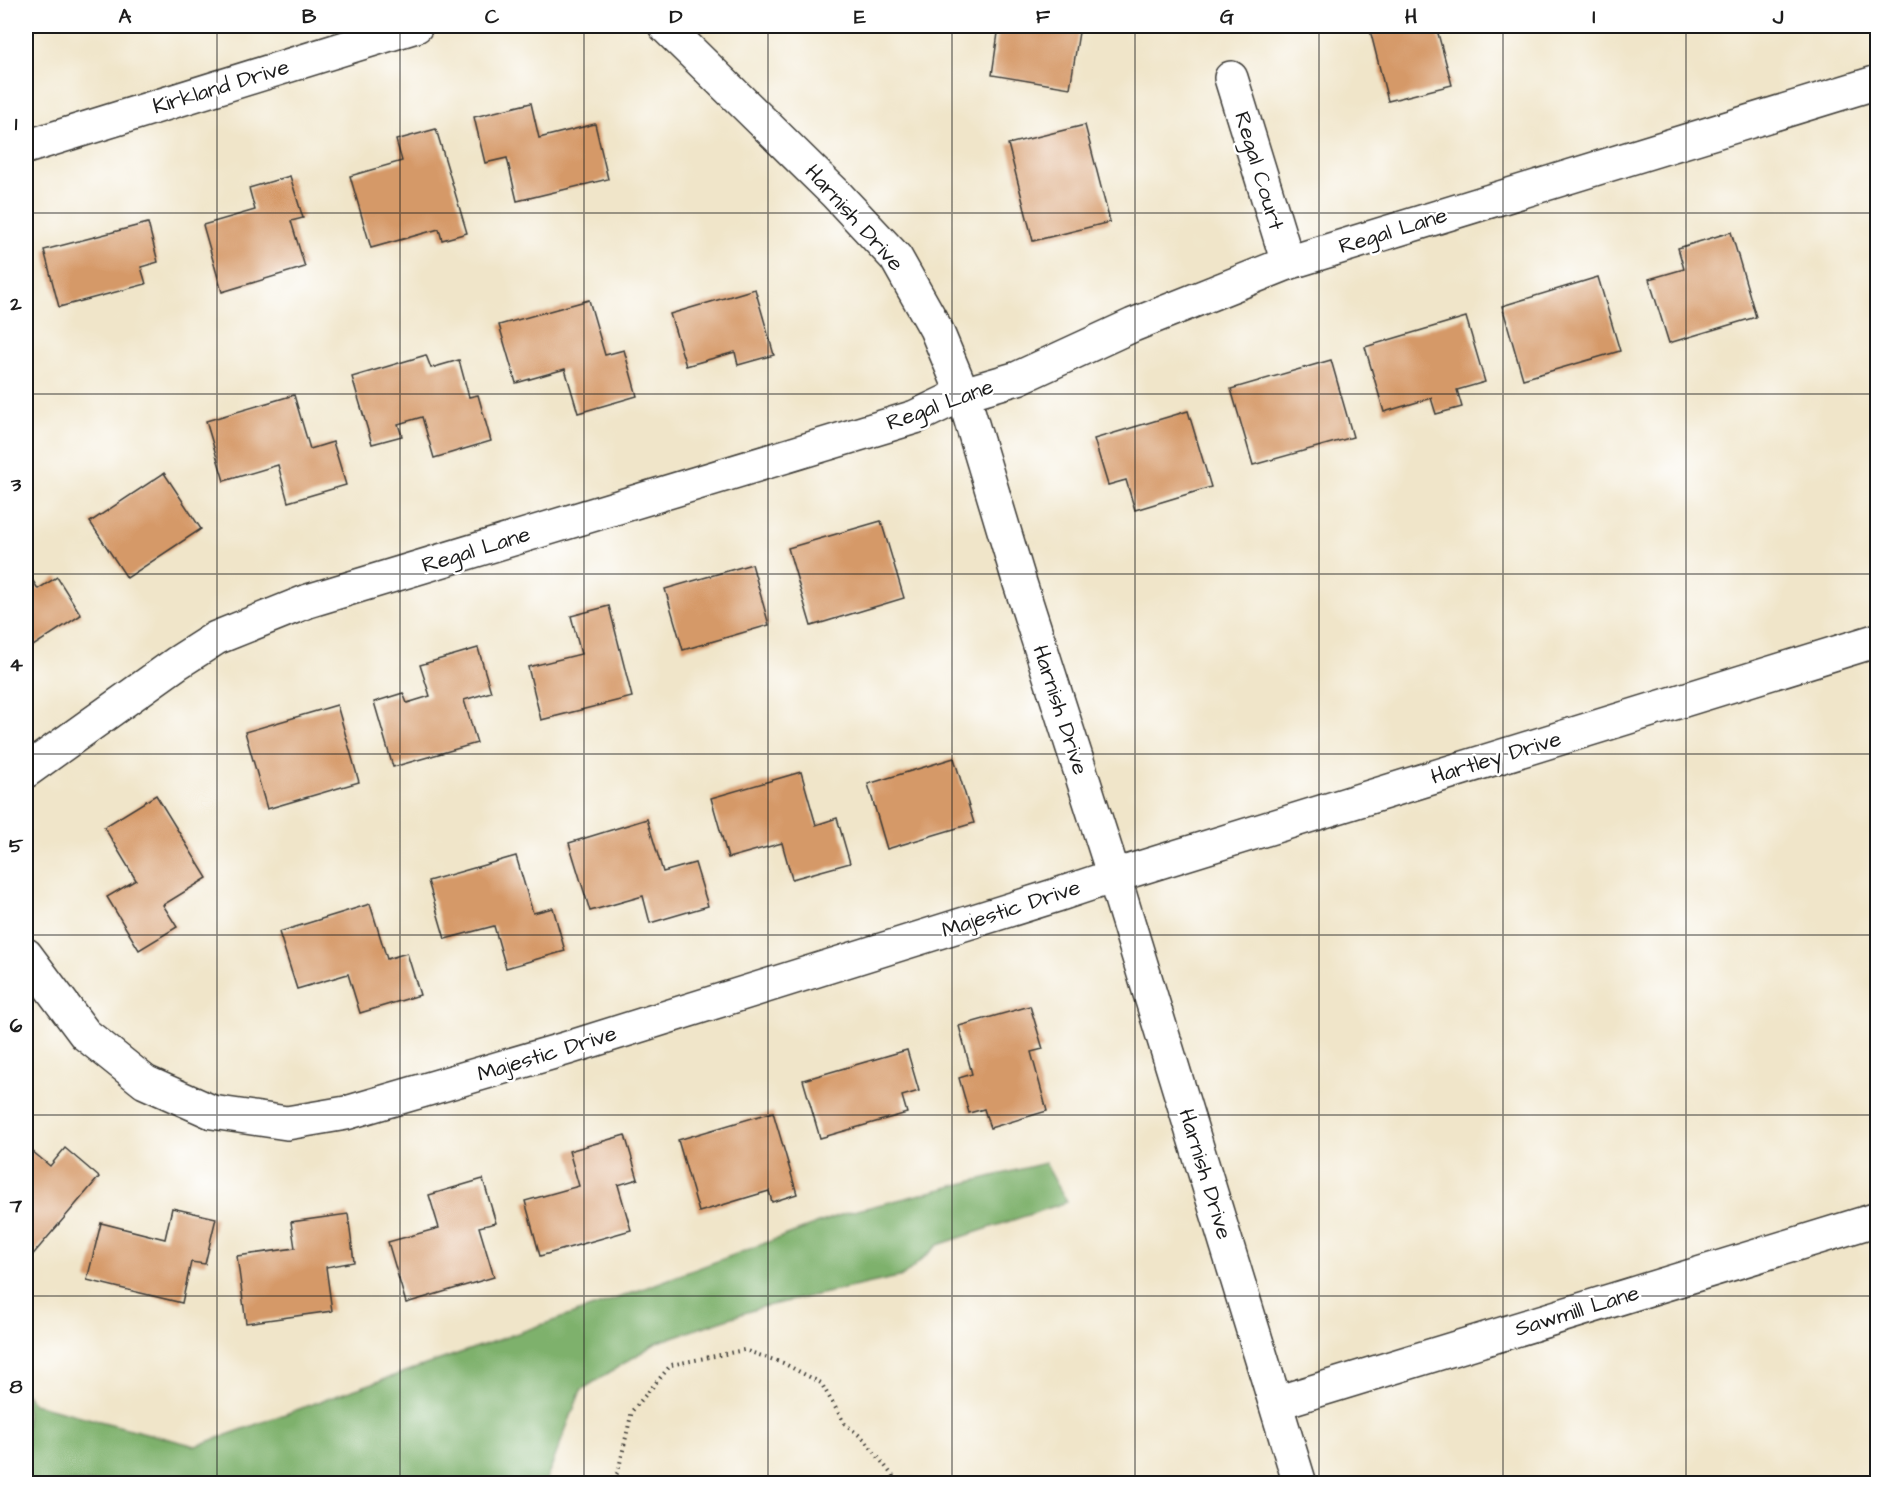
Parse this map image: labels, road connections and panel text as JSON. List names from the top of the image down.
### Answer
{
  "streets": {
    "street": [
      "Kirkland Drive",
      "Regal Court",
      "Harnish Drive",
      "Regal Lane",
      "Hartley Drive",
      "Majestic Drive",
      "Sawmill Lane"
    ]
  },
  "crossings": [
    ["Regal Court", "Regal Lane"],
    ["Harnish Drive", "Regal Lane"],
    ["Harnish Drive", "Hartley Drive"],
    ["Harnish Drive", "Majestic Drive"],
    ["Harnish Drive", "Sawmill Lane"],
    ["Hartley Drive", "Majestic Drive"]
  ],
  "grid": {
    "columns": [
      "A",
      "B",
      "C",
      "D",
      "E",
      "F",
      "G",
      "H",
      "I",
      "J"
    ],
    "rows": [
      "1",
      "2",
      "3",
      "4",
      "5",
      "6",
      "7",
      "8"
    ]
  }
}
